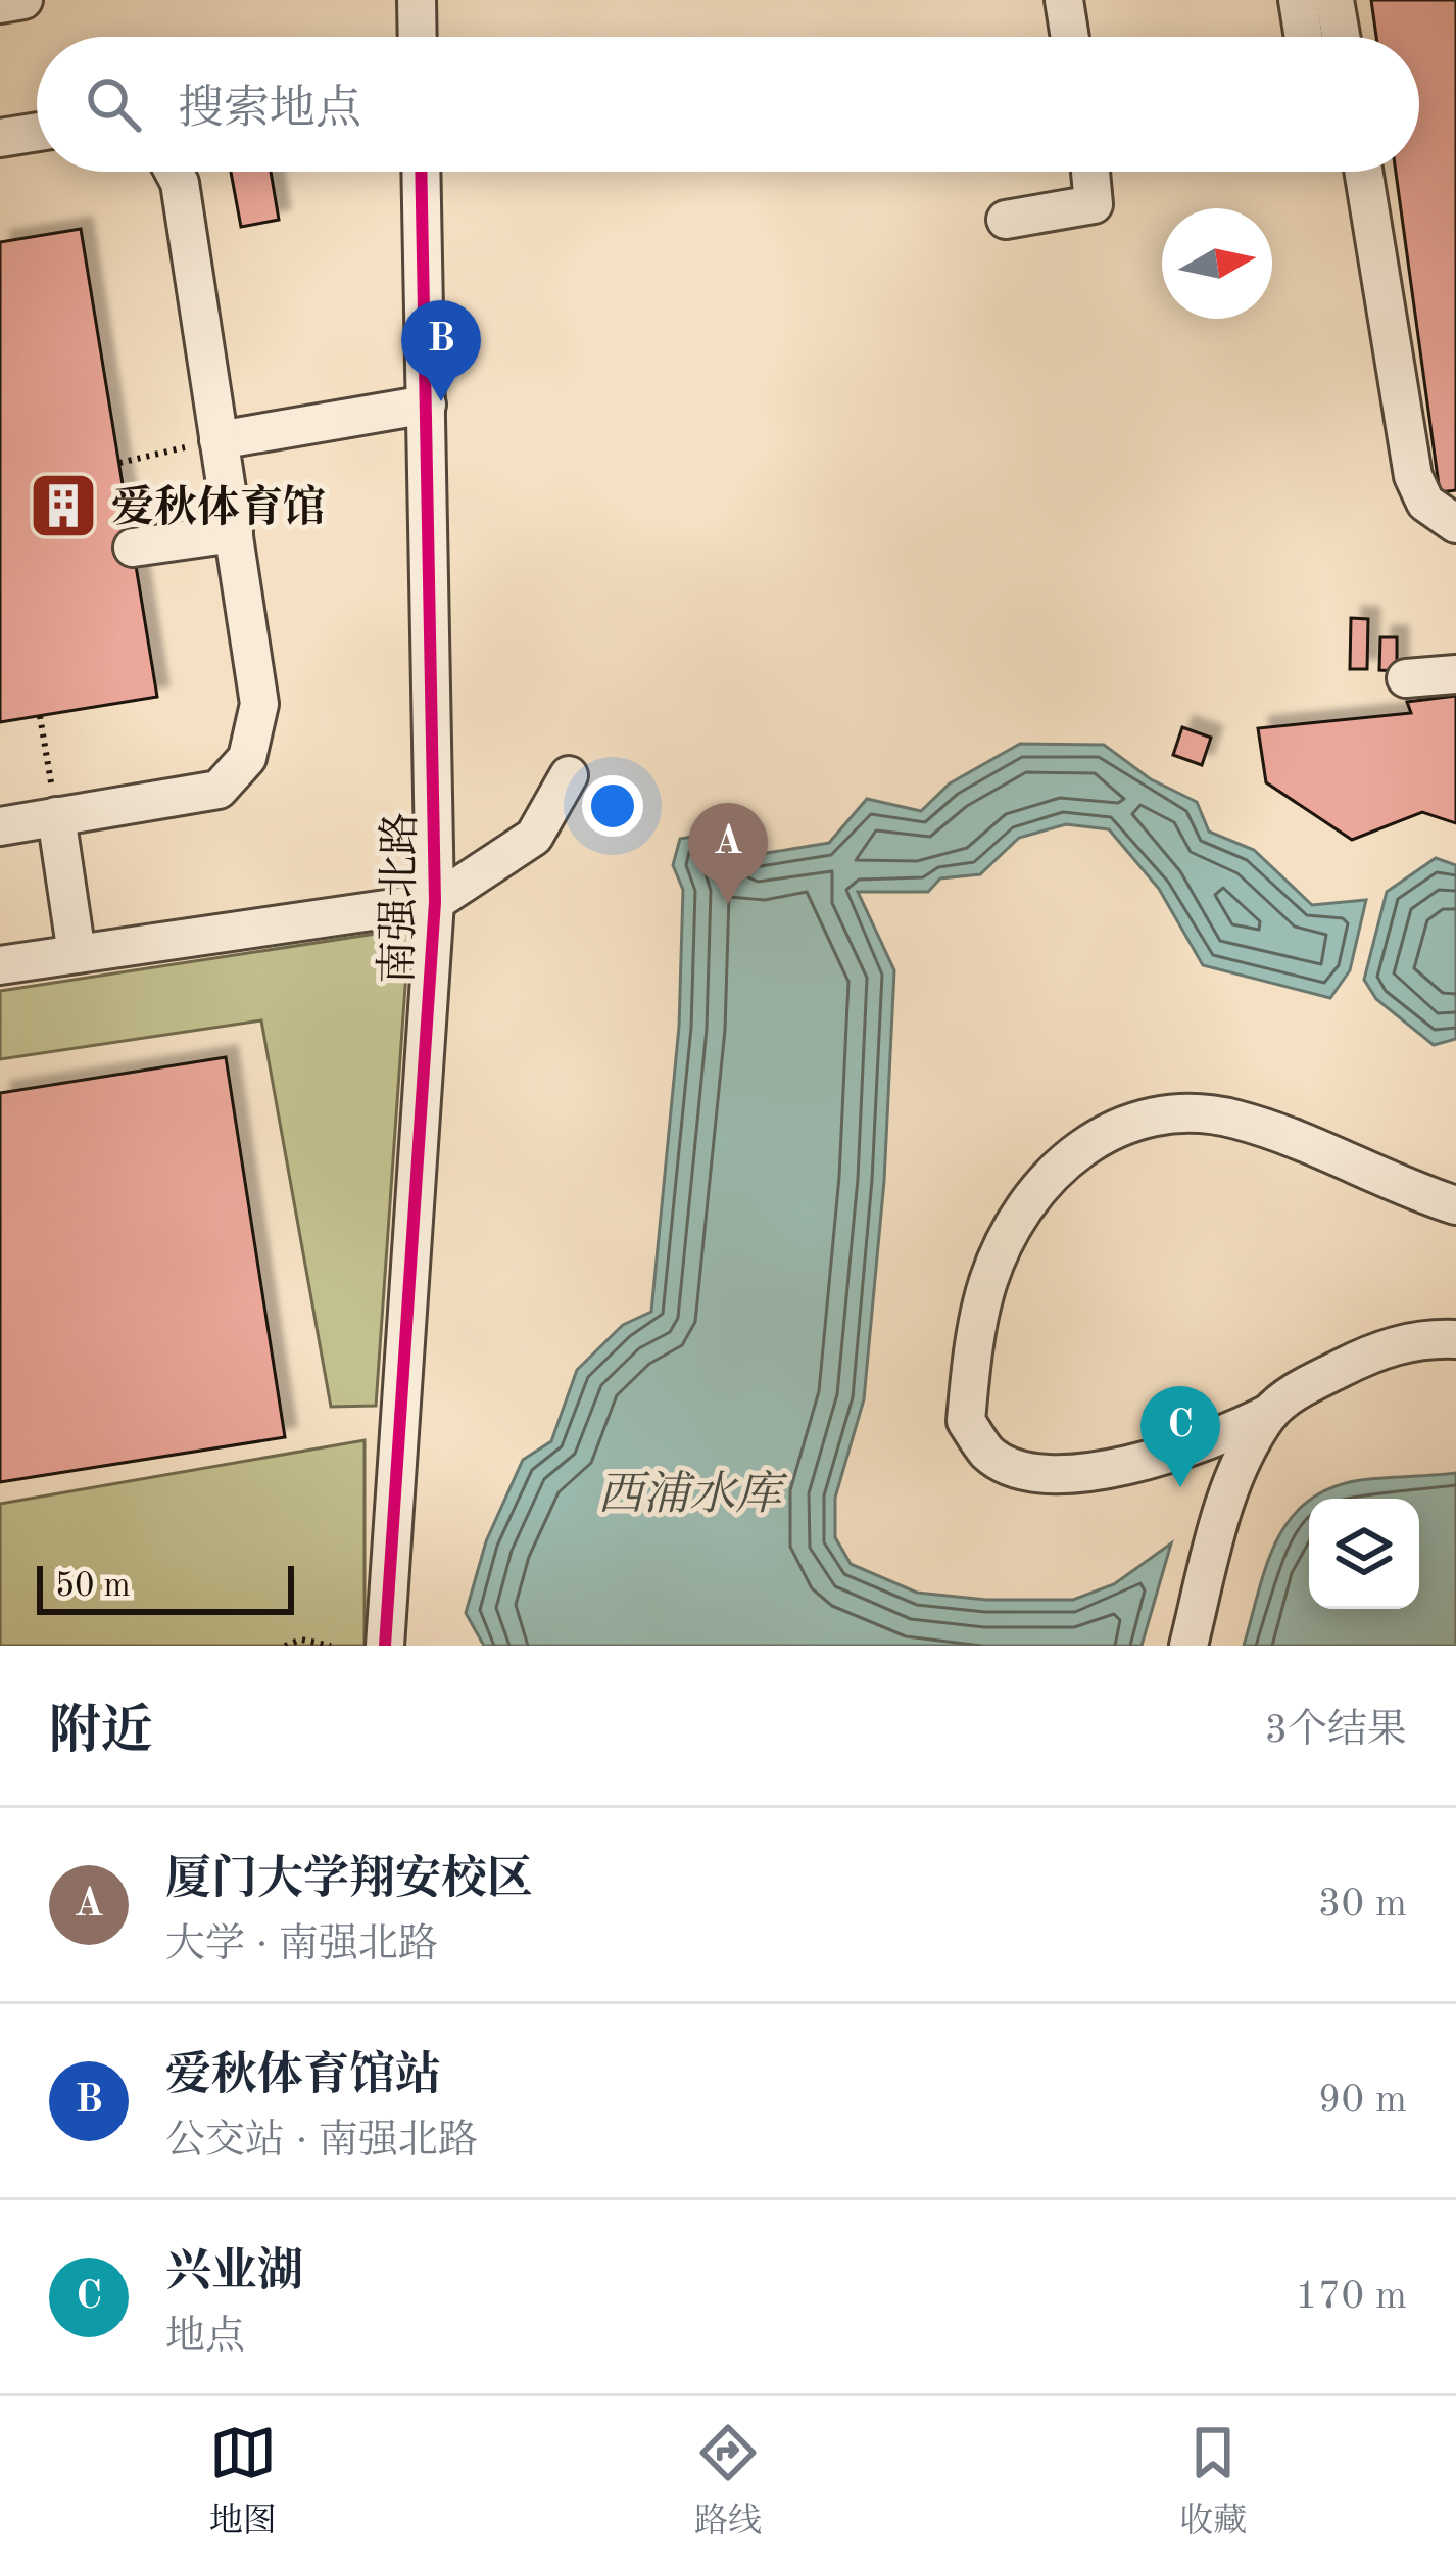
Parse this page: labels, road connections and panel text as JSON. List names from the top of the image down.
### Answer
{
  "streets": {
    "street": ["南强北路"]
  },
  "water": ["西浦水库"],
  "places": {
    "building": ["爱秋体育馆"]
  },
  "scale_bar": "50 m",
  "north": "right",
  "page": {
    "search": "搜索地点",
    "pins": ["B", "A", "C"],
    "scale": "50 m",
    "heading": ["附近", "3个结果"],
    "list": [
      {
        "mark": "A",
        "name": "厦门大学翔安校区",
        "note": "大学 · 南强北路",
        "value": "30 m"
      },
      {
        "mark": "B",
        "name": "爱秋体育馆站",
        "note": "公交站 · 南强北路",
        "value": "90 m"
      },
      {
        "mark": "C",
        "name": "兴业湖",
        "note": "地点",
        "value": "170 m"
      }
    ],
    "nav": ["地图", "路线", "收藏"]
  }
}
